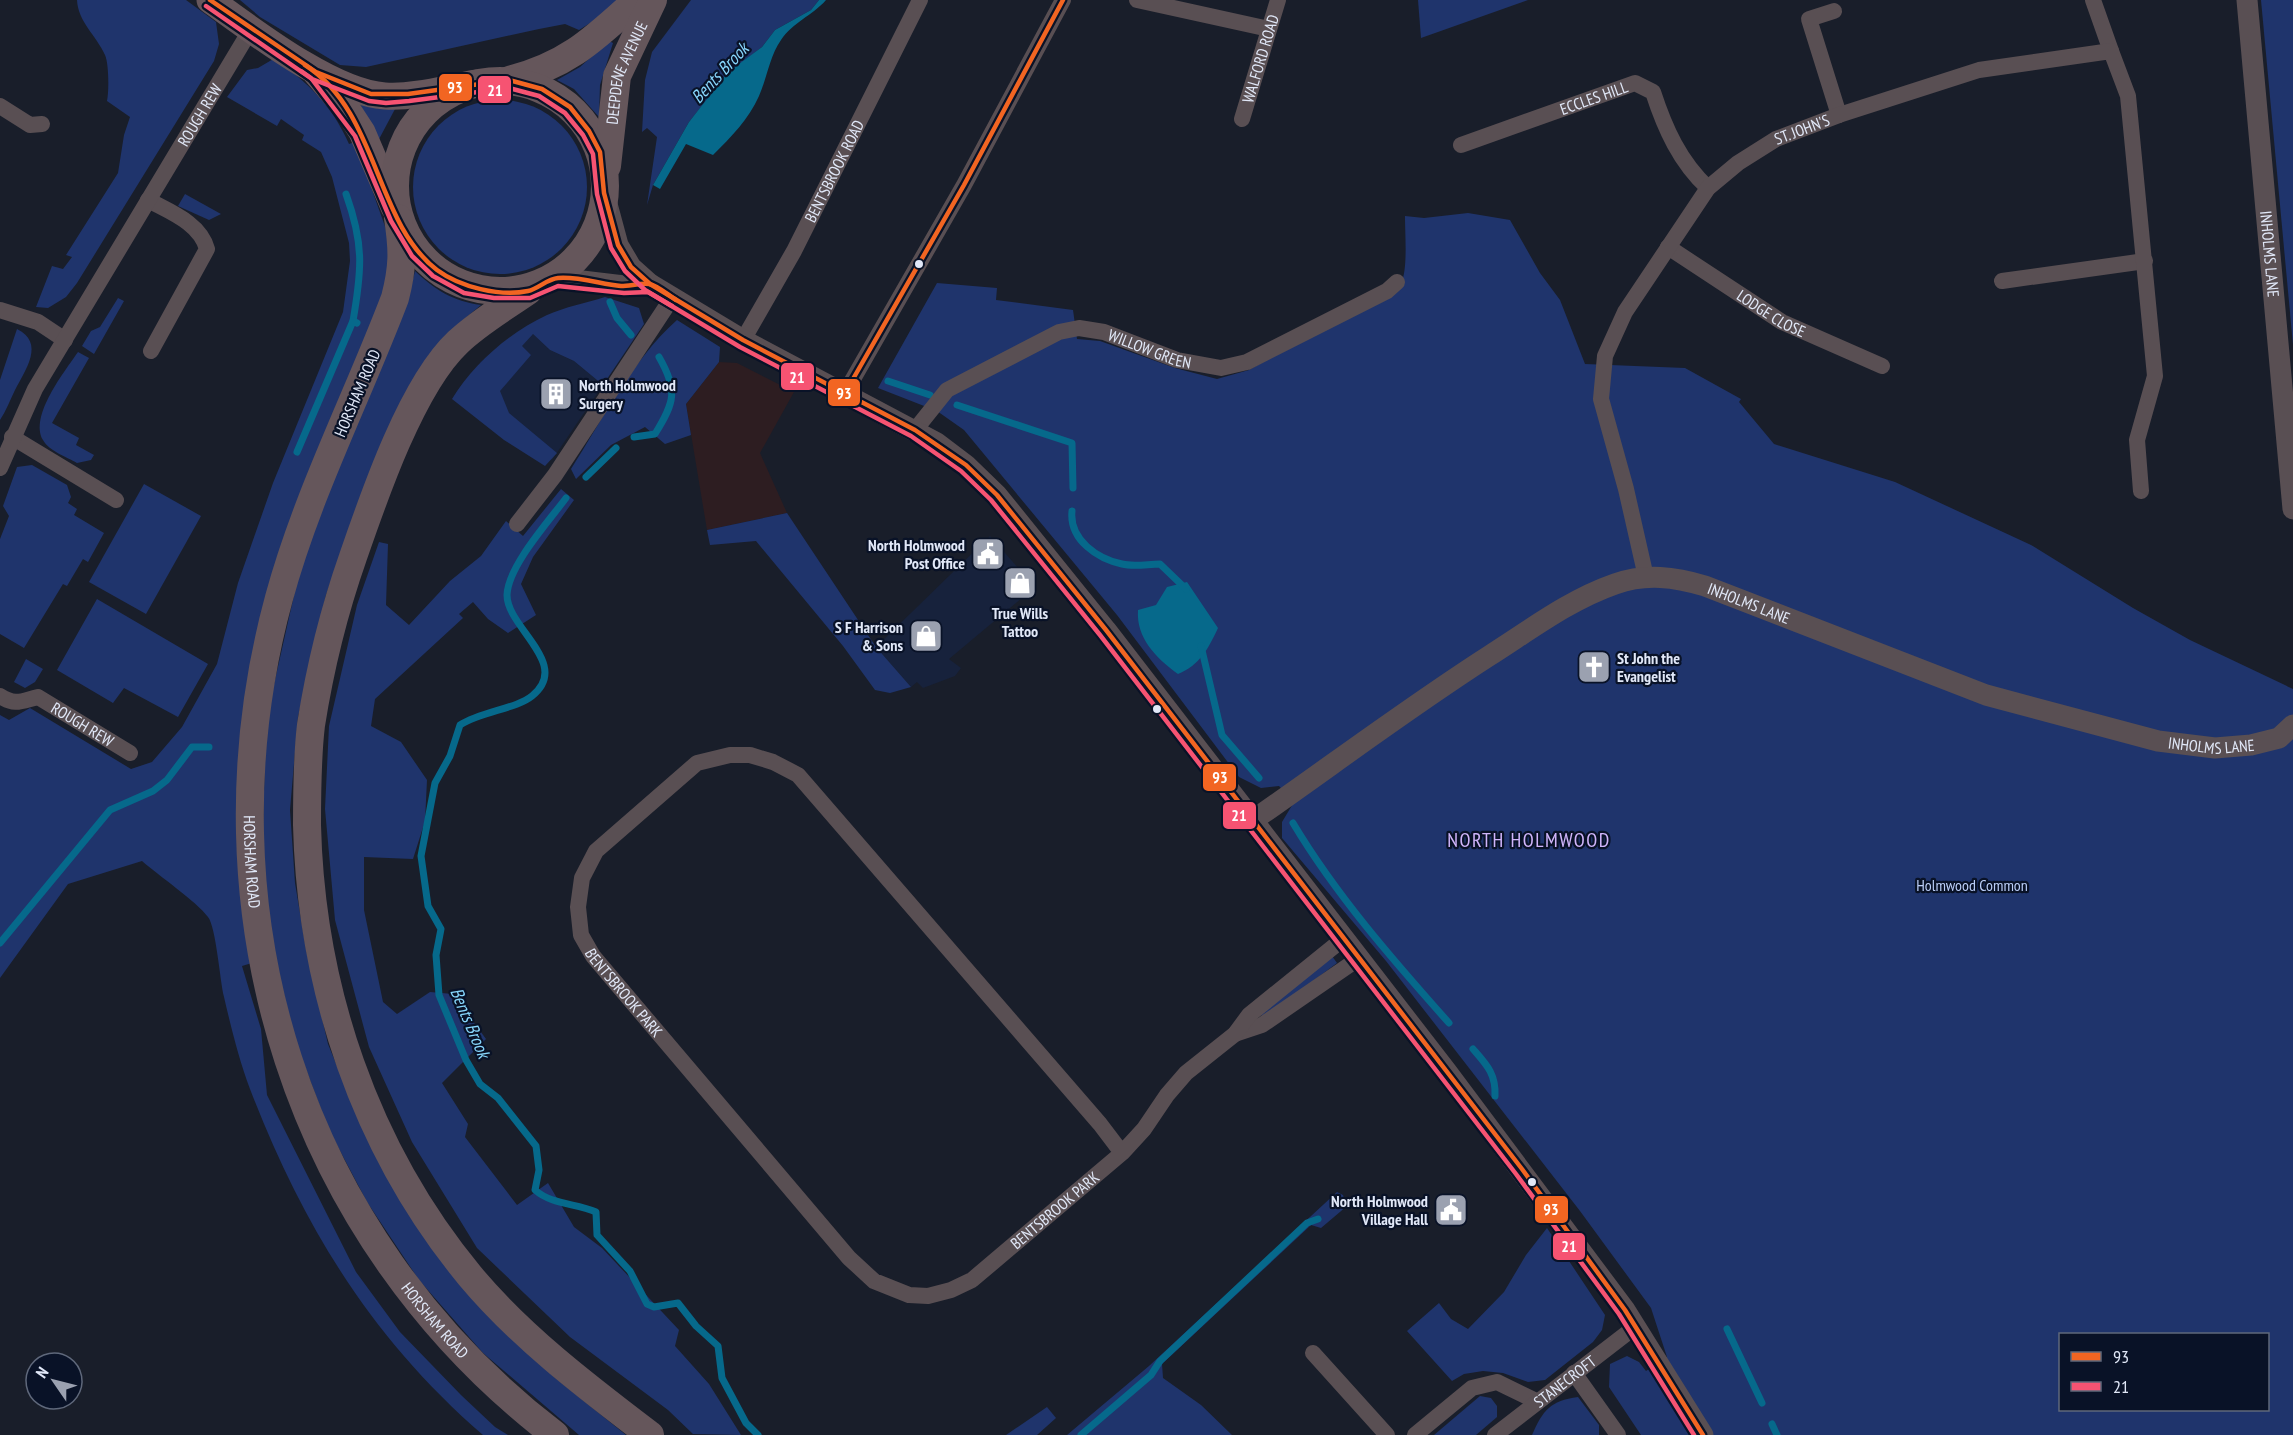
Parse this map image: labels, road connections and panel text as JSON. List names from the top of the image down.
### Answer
{
  "streets": {
    "highway": ["DEEPDENE AVENUE", "HORSHAM ROAD"],
    "street": [
      "WALFORD ROAD",
      "ECCLES HILL",
      "ROUGH REW",
      "ST. JOHN'S",
      "BENTSBROOK ROAD",
      "INHOLMS LANE",
      "LODGE CLOSE",
      "WILLOW GREEN",
      "BENTSBROOK PARK",
      "STANECROFT"
    ]
  },
  "crossings": [
    ["DEEPDENE AVENUE", "HORSHAM ROAD"],
    ["ECCLES HILL", "ST. JOHN'S"],
    ["ST. JOHN'S", "INHOLMS LANE"],
    ["ST. JOHN'S", "LODGE CLOSE"]
  ],
  "districts": ["NORTH HOLMWOOD"],
  "water": ["Bents Brook"],
  "parks": ["Holmwood Common"],
  "places": {
    "building": ["North Holmwood Surgery"],
    "public building": ["North Holmwood Post Office", "North Holmwood Village Hall"],
    "shop": ["True Wills Tattoo", "S F Harrison & Sons"],
    "church": ["St John the Evangelist"]
  },
  "lines": ["transit line 93", "transit line 21"],
  "legend": ["93", "21"],
  "north": "top left"
}
